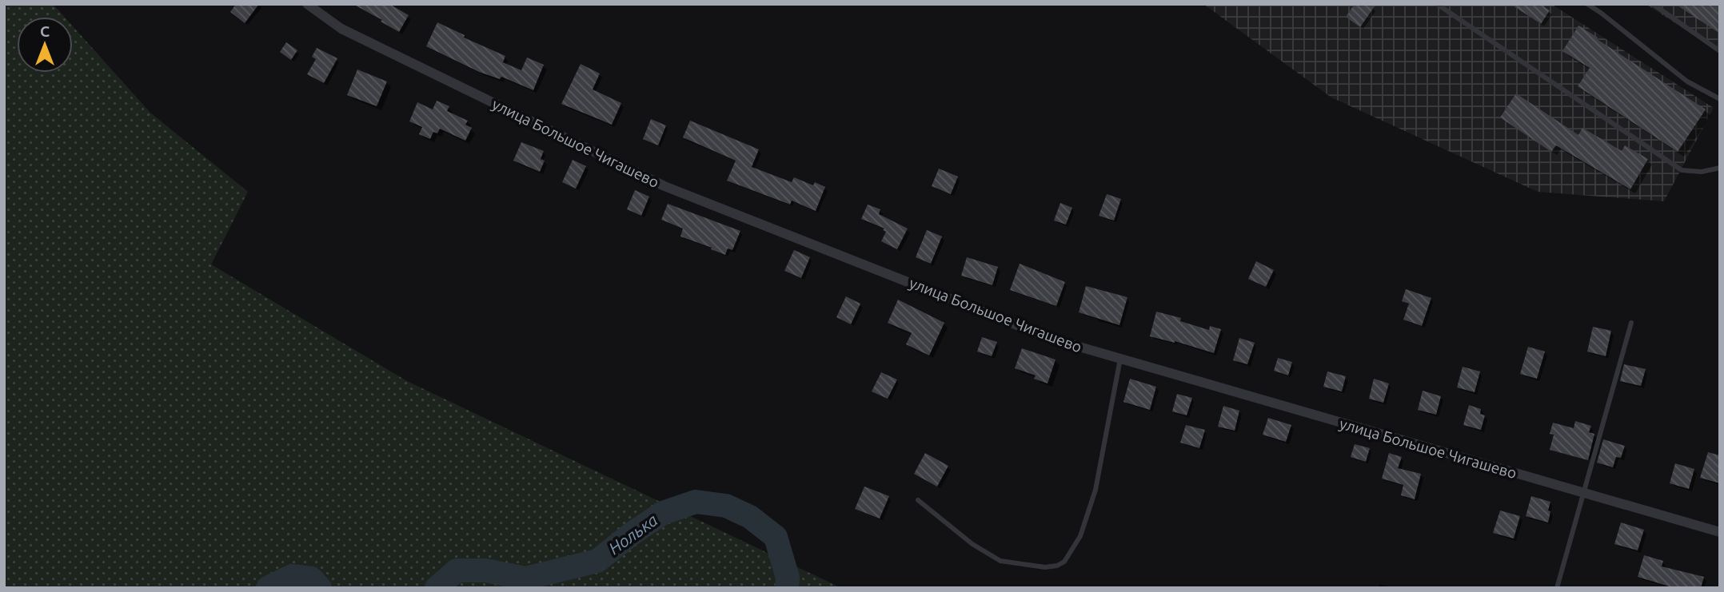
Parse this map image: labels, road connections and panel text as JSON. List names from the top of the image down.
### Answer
{
  "streets": {
    "street": ["улица Большое Чигашево"]
  },
  "water": ["Нолька"],
  "north": "top"
}
